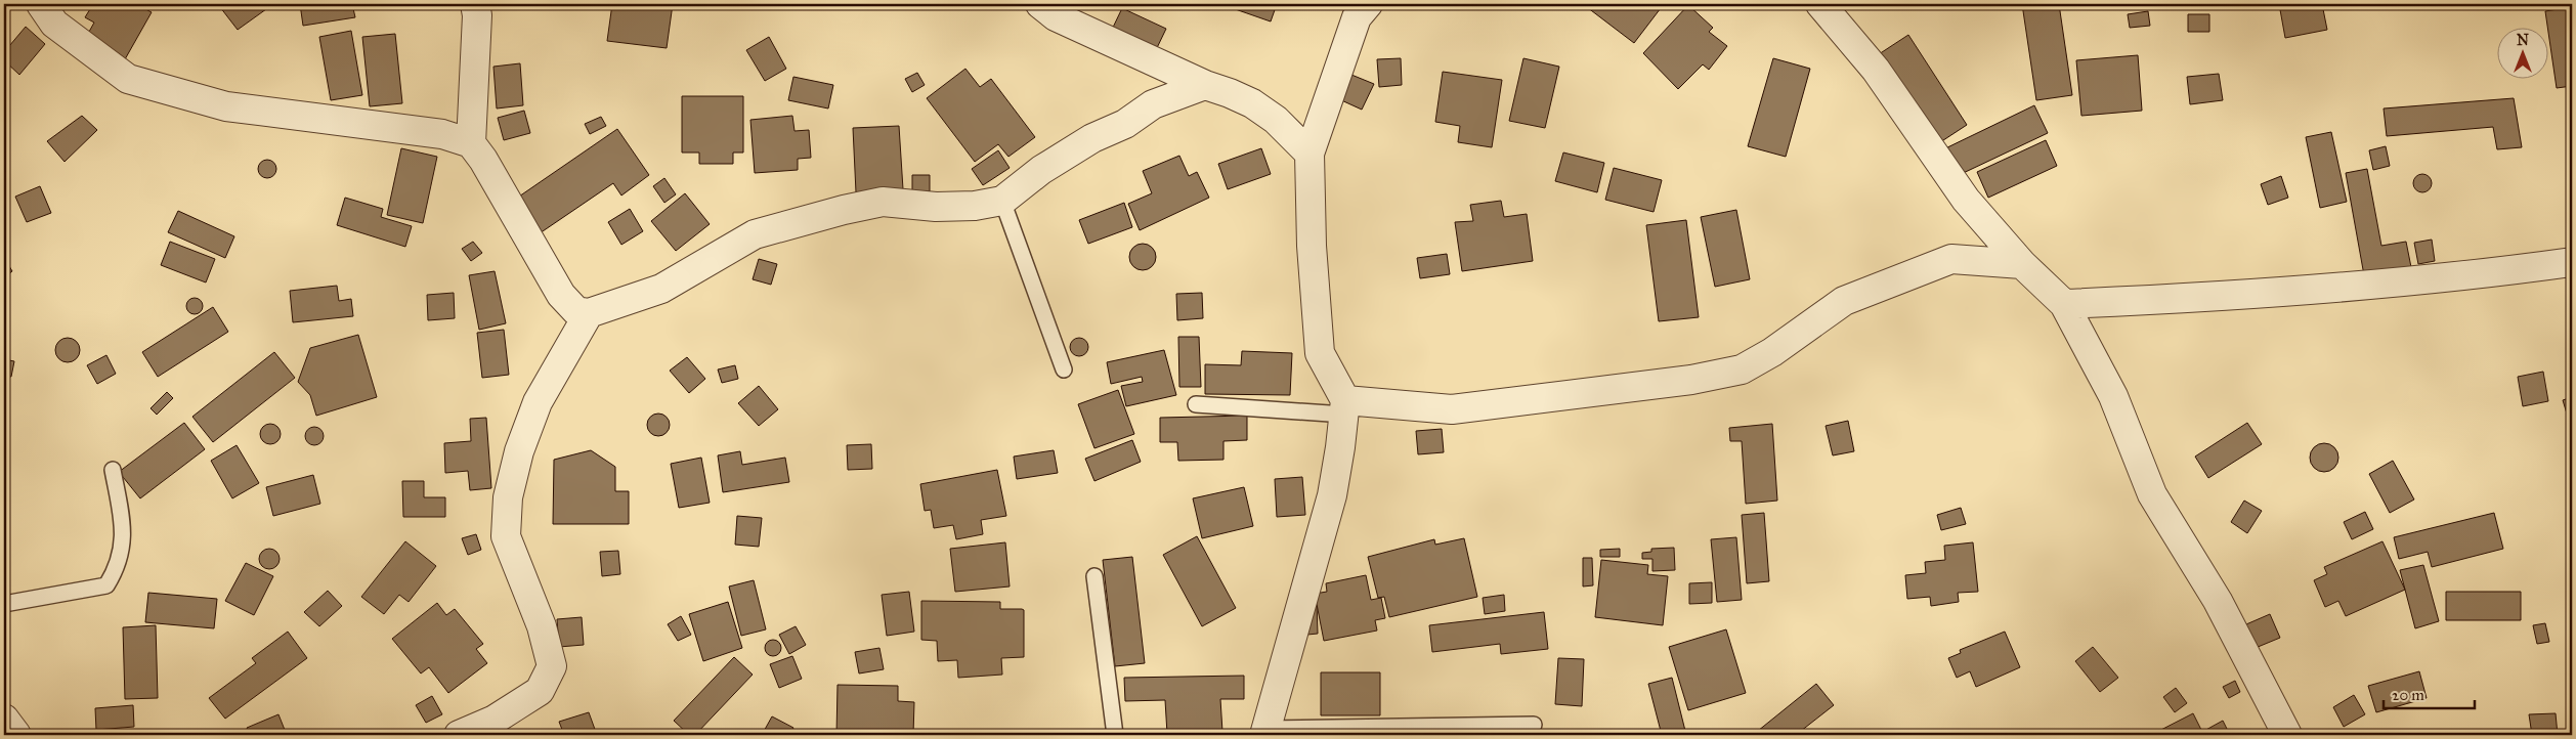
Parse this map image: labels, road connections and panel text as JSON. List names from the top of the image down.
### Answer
{
  "scale_bar": "20 m",
  "north": "top"
}
